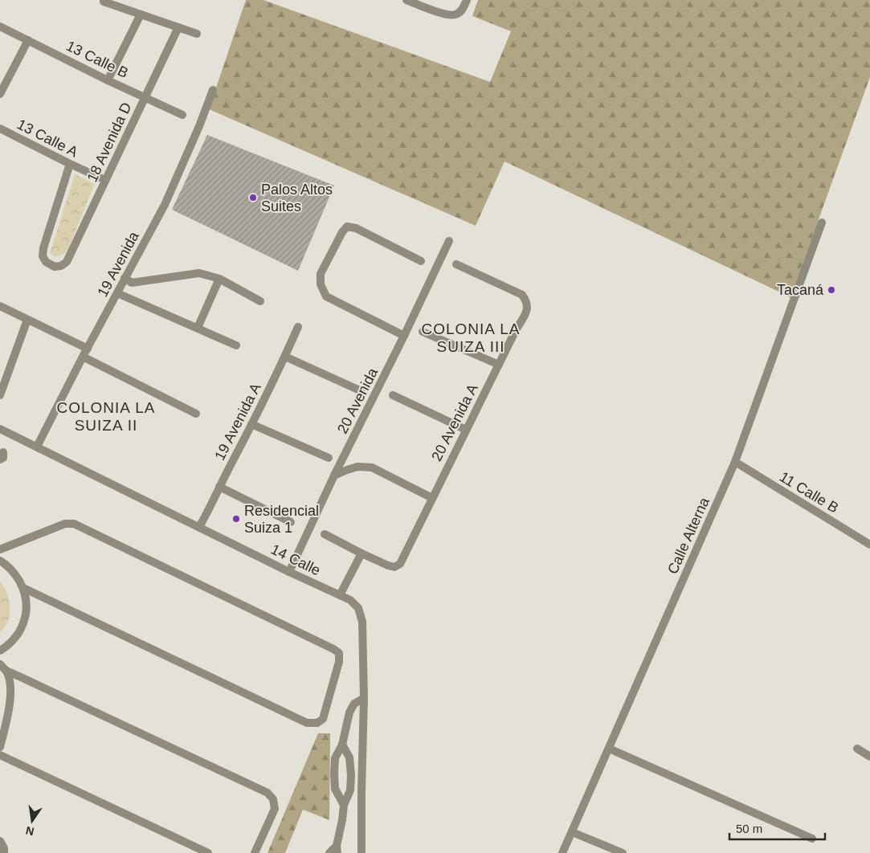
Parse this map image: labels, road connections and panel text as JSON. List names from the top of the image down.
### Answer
{
  "streets": {
    "street": [
      "13 Calle B",
      "13 Calle A",
      "18 Avenida D",
      "19 Avenida",
      "20 Avenida",
      "19 Avenida A",
      "20 Avenida A",
      "11 Calle B",
      "Calle Alterna",
      "14 Calle"
    ]
  },
  "crossings": [
    ["13 Calle B", "18 Avenida D"],
    ["13 Calle A", "18 Avenida D"],
    ["19 Avenida", "14 Calle"],
    ["20 Avenida", "14 Calle"],
    ["19 Avenida A", "14 Calle"],
    ["11 Calle B", "Calle Alterna"]
  ],
  "districts": ["COLONIA LA SUIZA III", "COLONIA LA SUIZA II"],
  "places": ["Palos Altos Suites", "Tacaná", "Residencial Suiza 1"],
  "scale_bar": "50 m",
  "north": "bottom"
}
